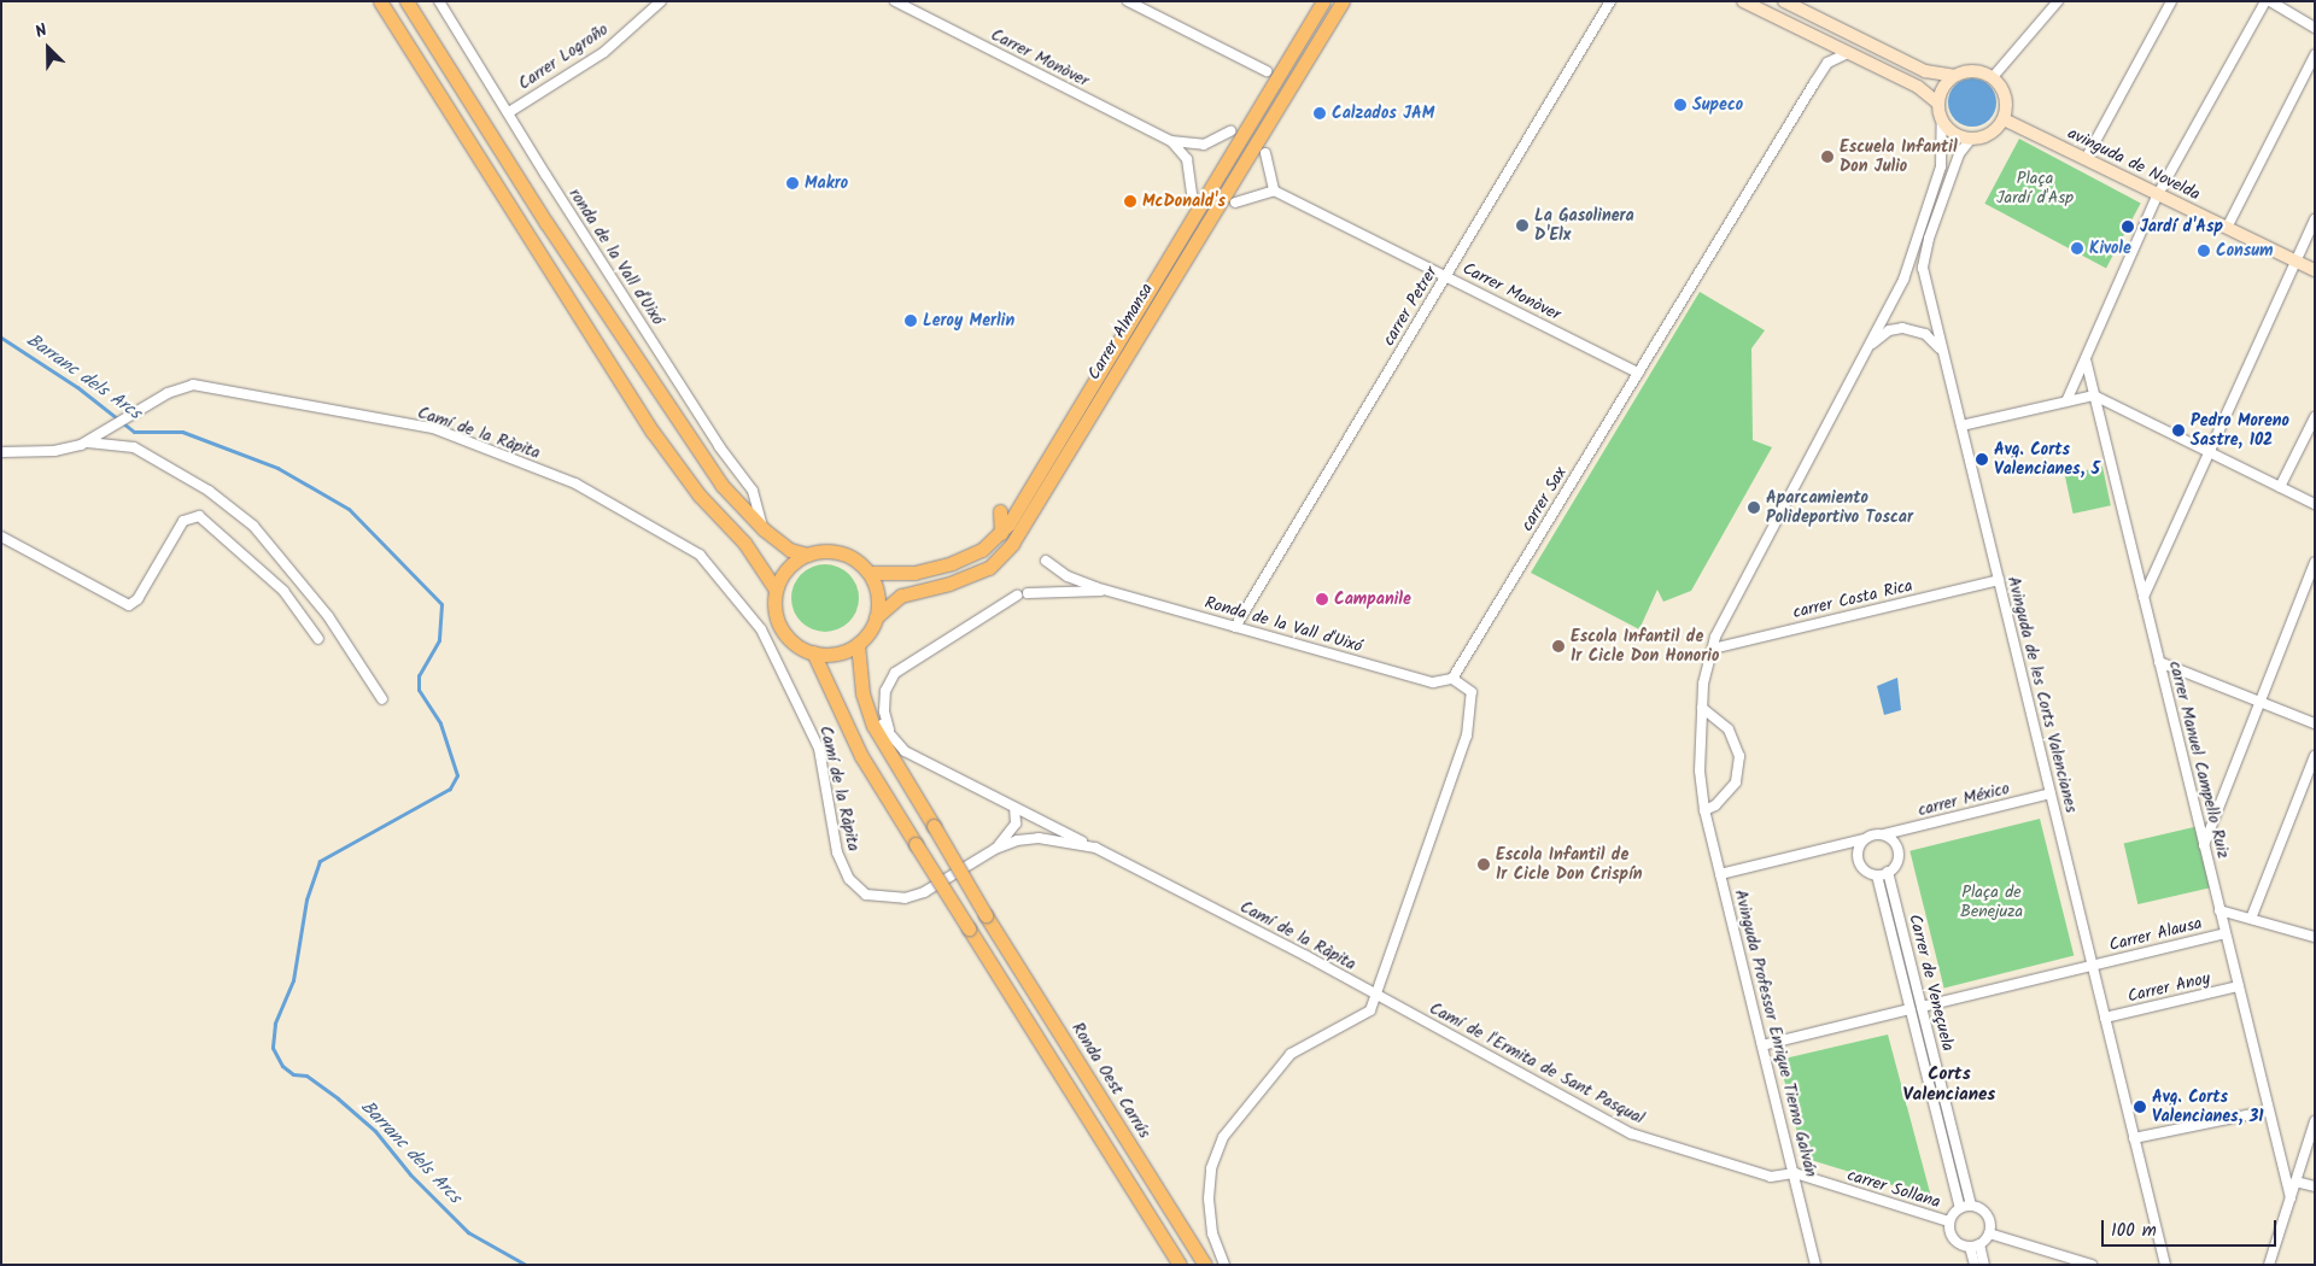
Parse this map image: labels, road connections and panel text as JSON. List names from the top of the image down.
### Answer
{
  "streets": {
    "main road": ["avinguda de Novelda", "Carrer Almansa", "Ronda Oest Carrús"],
    "street": [
      "Carrer Logroño",
      "Carrer Monòver",
      "ronda de la Vall d'Uixó",
      "carrer Petrer",
      "Camí de la Ràpita",
      "carrer Sax",
      "carrer Costa Rica",
      "Ronda de la Vall d'Uixó",
      "Avinguda de les Corts Valencianes",
      "carrer Manuel Campello Ruiz",
      "carrer México",
      "Carrer Alausa",
      "Carrer de Veneçuela",
      "Carrer Anoy",
      "Avinguda Professor Enrique Tierno Galván",
      "Camí de l'Ermita de Sant Pasqual",
      "carrer Sollana"
    ]
  },
  "crossings": [
    ["Carrer Logroño", "ronda de la Vall d'Uixó"],
    ["Carrer Monòver", "carrer Petrer"],
    ["Carrer Monòver", "carrer Sax"],
    ["avinguda de Novelda", "Avinguda de les Corts Valencianes"],
    ["avinguda de Novelda", "Avinguda Professor Enrique Tierno Galván"],
    ["carrer Petrer", "Ronda de la Vall d'Uixó"],
    ["Camí de la Ràpita", "Camí de l'Ermita de Sant Pasqual"],
    ["carrer Sax", "Ronda de la Vall d'Uixó"],
    ["carrer Costa Rica", "Avinguda de les Corts Valencianes"],
    ["carrer Costa Rica", "Avinguda Professor Enrique Tierno Galván"],
    ["Avinguda de les Corts Valencianes", "carrer México"],
    ["Avinguda de les Corts Valencianes", "Carrer Alausa"],
    ["Avinguda de les Corts Valencianes", "Carrer Anoy"],
    ["Avinguda de les Corts Valencianes", "Avinguda Professor Enrique Tierno Galván"],
    ["carrer Manuel Campello Ruiz", "Carrer Alausa"],
    ["carrer Manuel Campello Ruiz", "Carrer Anoy"],
    ["carrer México", "Carrer de Veneçuela"],
    ["Carrer Alausa", "Carrer de Veneçuela"],
    ["Carrer de Veneçuela", "carrer Sollana"],
    ["Avinguda Professor Enrique Tierno Galván", "Camí de l'Ermita de Sant Pasqual"],
    ["Avinguda Professor Enrique Tierno Galván", "carrer Sollana"],
    ["Camí de l'Ermita de Sant Pasqual", "carrer Sollana"]
  ],
  "districts": ["Corts Valencianes"],
  "water": ["Barranc dels Arcs"],
  "parks": ["Plaça Jardí d'Asp", "Plaça de Benejuza"],
  "places": [
    "Supeco",
    "Calzados JAM",
    "Escuela Infantil Don Julio",
    "Makro",
    "McDonald's",
    "La Gasolinera D'Elx",
    "Jardí d'Asp",
    "Kivole",
    "Consum",
    "Leroy Merlin",
    "Pedro Moreno Sastre, 102",
    "Avg. Corts Valencianes, 5",
    "Aparcamiento Polideportivo Toscar",
    "Campanile",
    "Escola Infantil de 1r Cicle Don Honorio",
    "Escola Infantil de 1r Cicle Don Crispín",
    "Avg. Corts Valencianes, 31"
  ],
  "scale_bar": "100 m",
  "north": "top left"
}
